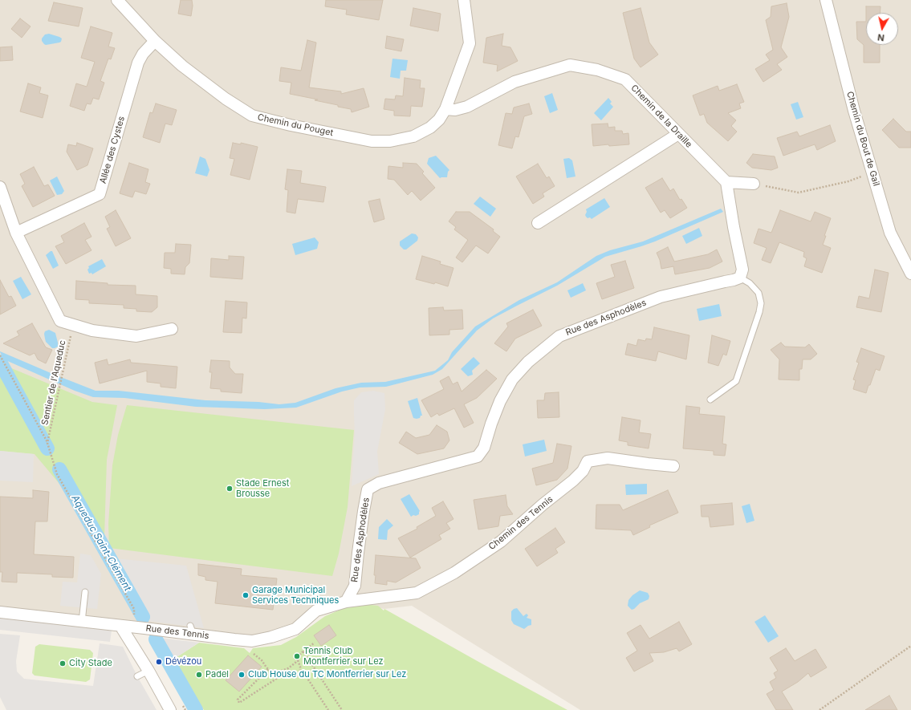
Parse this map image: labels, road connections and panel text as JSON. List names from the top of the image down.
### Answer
{
  "streets": {
    "street": [
      "Chemin de la Draille",
      "Chemin du Pouget",
      "Chemin du Bout de Gail",
      "Allée des Cystes",
      "Rue des Asphodèles",
      "Chemin des Tennis",
      "Rue des Tennis"
    ],
    "path": ["Sentier de l'Aqueduc"]
  },
  "crossings": [
    ["Chemin de la Draille", "Chemin du Pouget"],
    ["Chemin du Pouget", "Allée des Cystes"],
    ["Rue des Asphodèles", "Chemin des Tennis"],
    ["Rue des Asphodèles", "Rue des Tennis"],
    ["Sentier de l'Aqueduc", "Rue des Tennis"],
    ["Chemin des Tennis", "Rue des Tennis"]
  ],
  "water": ["Aqueduc Saint-Clément"],
  "places": [
    "Stade Ernest Brousse",
    "Garage Municipal Services Techniques",
    "Tennis Club Montferrier sur Lez",
    "Dévézou",
    "City Stade",
    "Padel",
    "Club House du TC Montferrier sur Lez"
  ],
  "north": "bottom"
}
